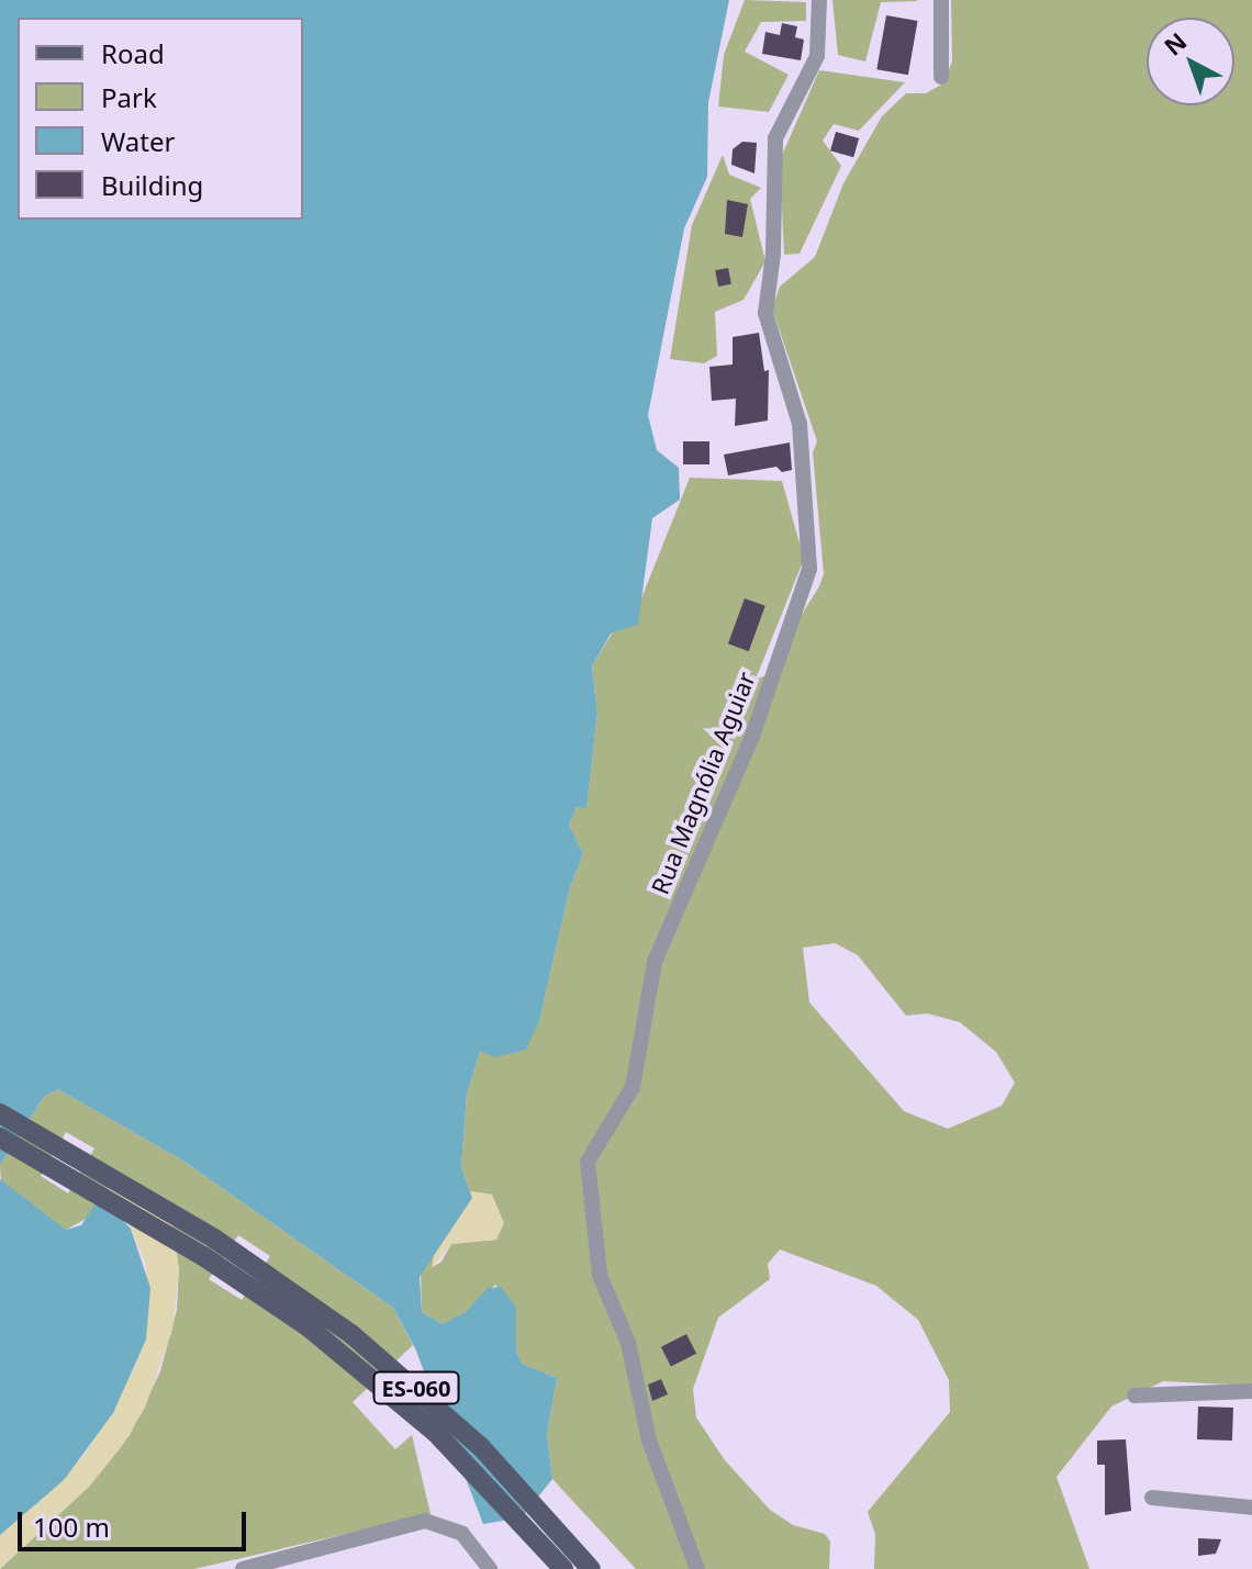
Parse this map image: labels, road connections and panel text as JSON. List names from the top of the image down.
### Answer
{
  "streets": {
    "main road": ["ES-060"],
    "street": ["Rua Magnólia Aguiar"]
  },
  "legend": [
    "Road",
    "Park",
    "Water",
    "Building"
  ],
  "scale_bar": "100 m",
  "north": "top left"
}
